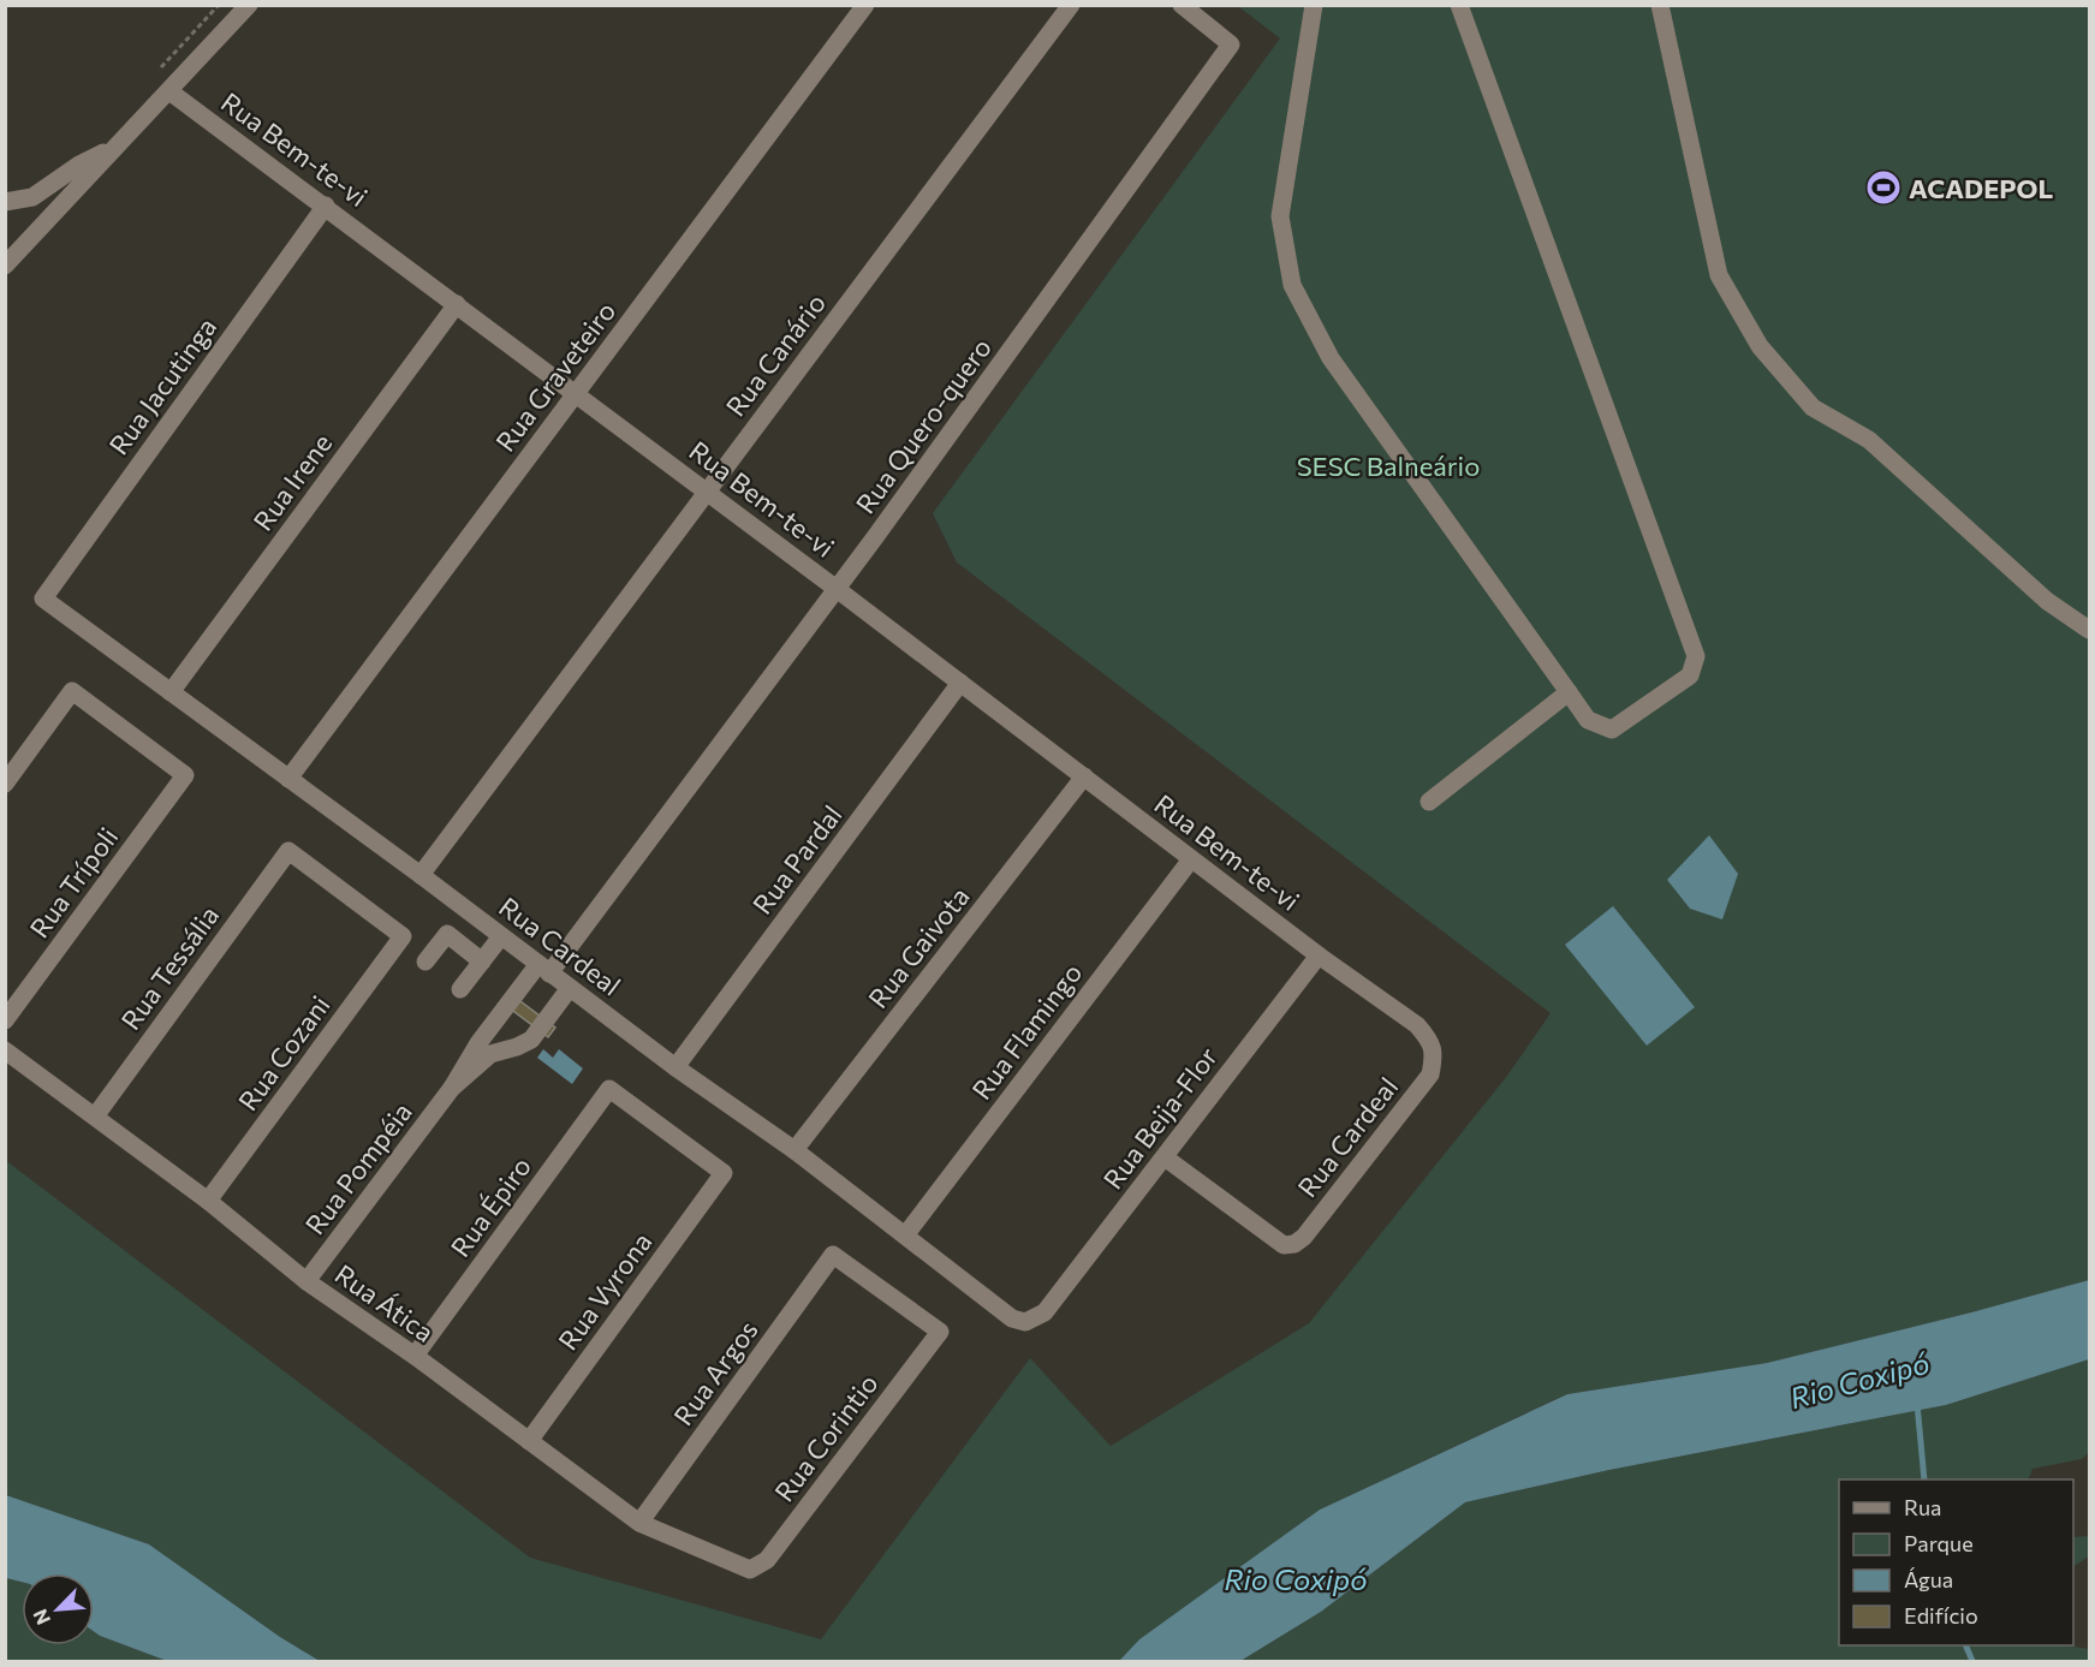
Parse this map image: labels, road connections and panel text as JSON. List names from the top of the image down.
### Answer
{
  "streets": {
    "street": [
      "Rua Bem-te-vi",
      "Rua Canário",
      "Rua Graveteiro",
      "Rua Jacutinga",
      "Rua Quero-quero",
      "Rua Irene",
      "Rua Pardal",
      "Rua Trípoli",
      "Rua Cardeal",
      "Rua Gaivota",
      "Rua Tessália",
      "Rua Flamingo",
      "Rua Cozani",
      "Rua Beija-Flor",
      "Rua Pompéia",
      "Rua Épiro",
      "Rua Vyrona",
      "Rua Ática",
      "Rua Argos",
      "Rua Corintio"
    ]
  },
  "crossings": [
    ["Rua Bem-te-vi", "Rua Canário"],
    ["Rua Bem-te-vi", "Rua Graveteiro"],
    ["Rua Bem-te-vi", "Rua Jacutinga"],
    ["Rua Bem-te-vi", "Rua Quero-quero"],
    ["Rua Bem-te-vi", "Rua Irene"],
    ["Rua Bem-te-vi", "Rua Pardal"],
    ["Rua Bem-te-vi", "Rua Cardeal"],
    ["Rua Bem-te-vi", "Rua Gaivota"],
    ["Rua Bem-te-vi", "Rua Flamingo"],
    ["Rua Bem-te-vi", "Rua Beija-Flor"],
    ["Rua Canário", "Rua Cardeal"],
    ["Rua Graveteiro", "Rua Cardeal"],
    ["Rua Jacutinga", "Rua Cardeal"],
    ["Rua Quero-quero", "Rua Cardeal"],
    ["Rua Quero-quero", "Rua Pompéia"],
    ["Rua Irene", "Rua Cardeal"],
    ["Rua Pardal", "Rua Cardeal"],
    ["Rua Cardeal", "Rua Gaivota"],
    ["Rua Cardeal", "Rua Flamingo"],
    ["Rua Cardeal", "Rua Beija-Flor"],
    ["Rua Cardeal", "Rua Pompéia"],
    ["Rua Tessália", "Rua Cozani"],
    ["Rua Tessália", "Rua Ática"],
    ["Rua Cozani", "Rua Ática"],
    ["Rua Pompéia", "Rua Ática"],
    ["Rua Épiro", "Rua Vyrona"],
    ["Rua Épiro", "Rua Ática"],
    ["Rua Vyrona", "Rua Ática"],
    ["Rua Ática", "Rua Argos"],
    ["Rua Ática", "Rua Corintio"],
    ["Rua Argos", "Rua Corintio"]
  ],
  "water": ["Rio Coxipó"],
  "parks": ["SESC Balneário"],
  "places": {
    "sports": ["ACADEPOL"]
  },
  "legend": [
    "Rua",
    "Parque",
    "Água",
    "Edifício"
  ],
  "north": "bottom left"
}
